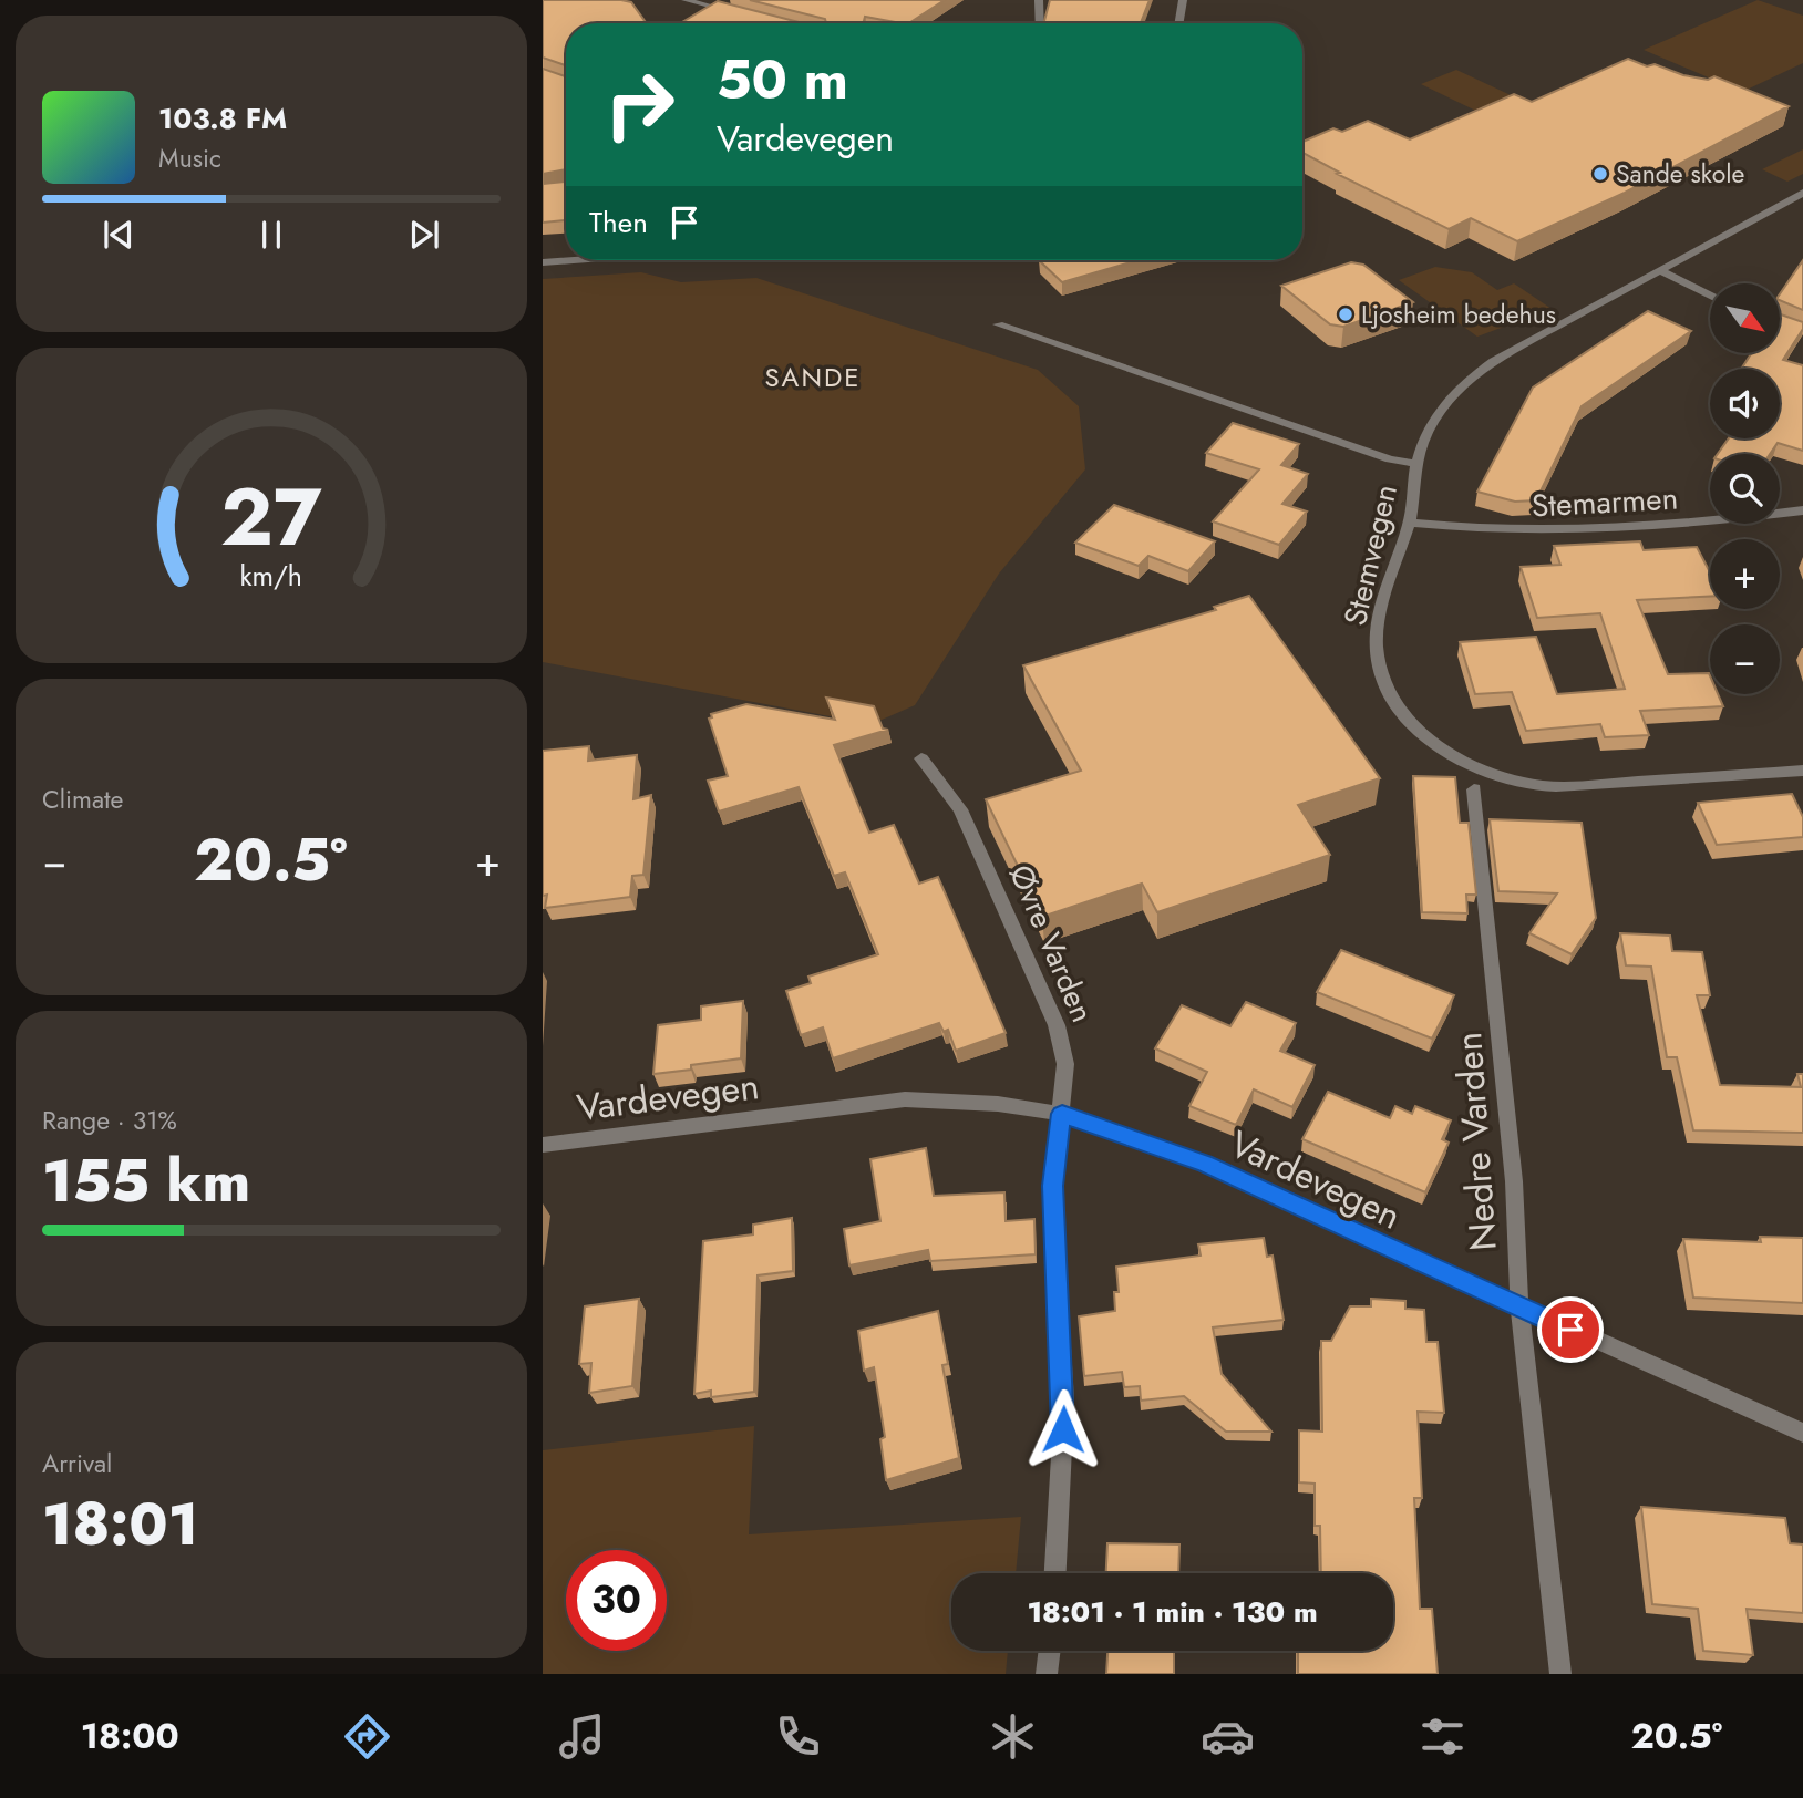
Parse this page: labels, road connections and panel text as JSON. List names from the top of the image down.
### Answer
{
  "streets": {
    "street": [
      "Stemarmen",
      "Stemvegen",
      "Øvre Varden",
      "Vardevegen",
      "Nedre Varden"
    ]
  },
  "crossings": [
    ["Stemarmen", "Stemvegen"],
    ["Øvre Varden", "Vardevegen"],
    ["Vardevegen", "Nedre Varden"]
  ],
  "districts": ["SANDE"],
  "places": ["Sande skole", "Ljosheim bedehus"],
  "north": "bottom right",
  "page": {
    "turn": ["50 m", "Vardevegen"],
    "song": ["103.8 FM", "Music"],
    "then": "Then",
    "map_buttons": ["+", "−"],
    "tile": [
      "Climate",
      ["Range · 31%", "155 km"],
      ["Arrival", "18:01"]
    ],
    "heat": ["−", "20.5°", "+"],
    "limit": "30",
    "trip": "18:01 · 1 min · 130 m",
    "tabs": ["18:00", "20.5°"],
    "gauge": ["27", "km/h"]
  }
}
